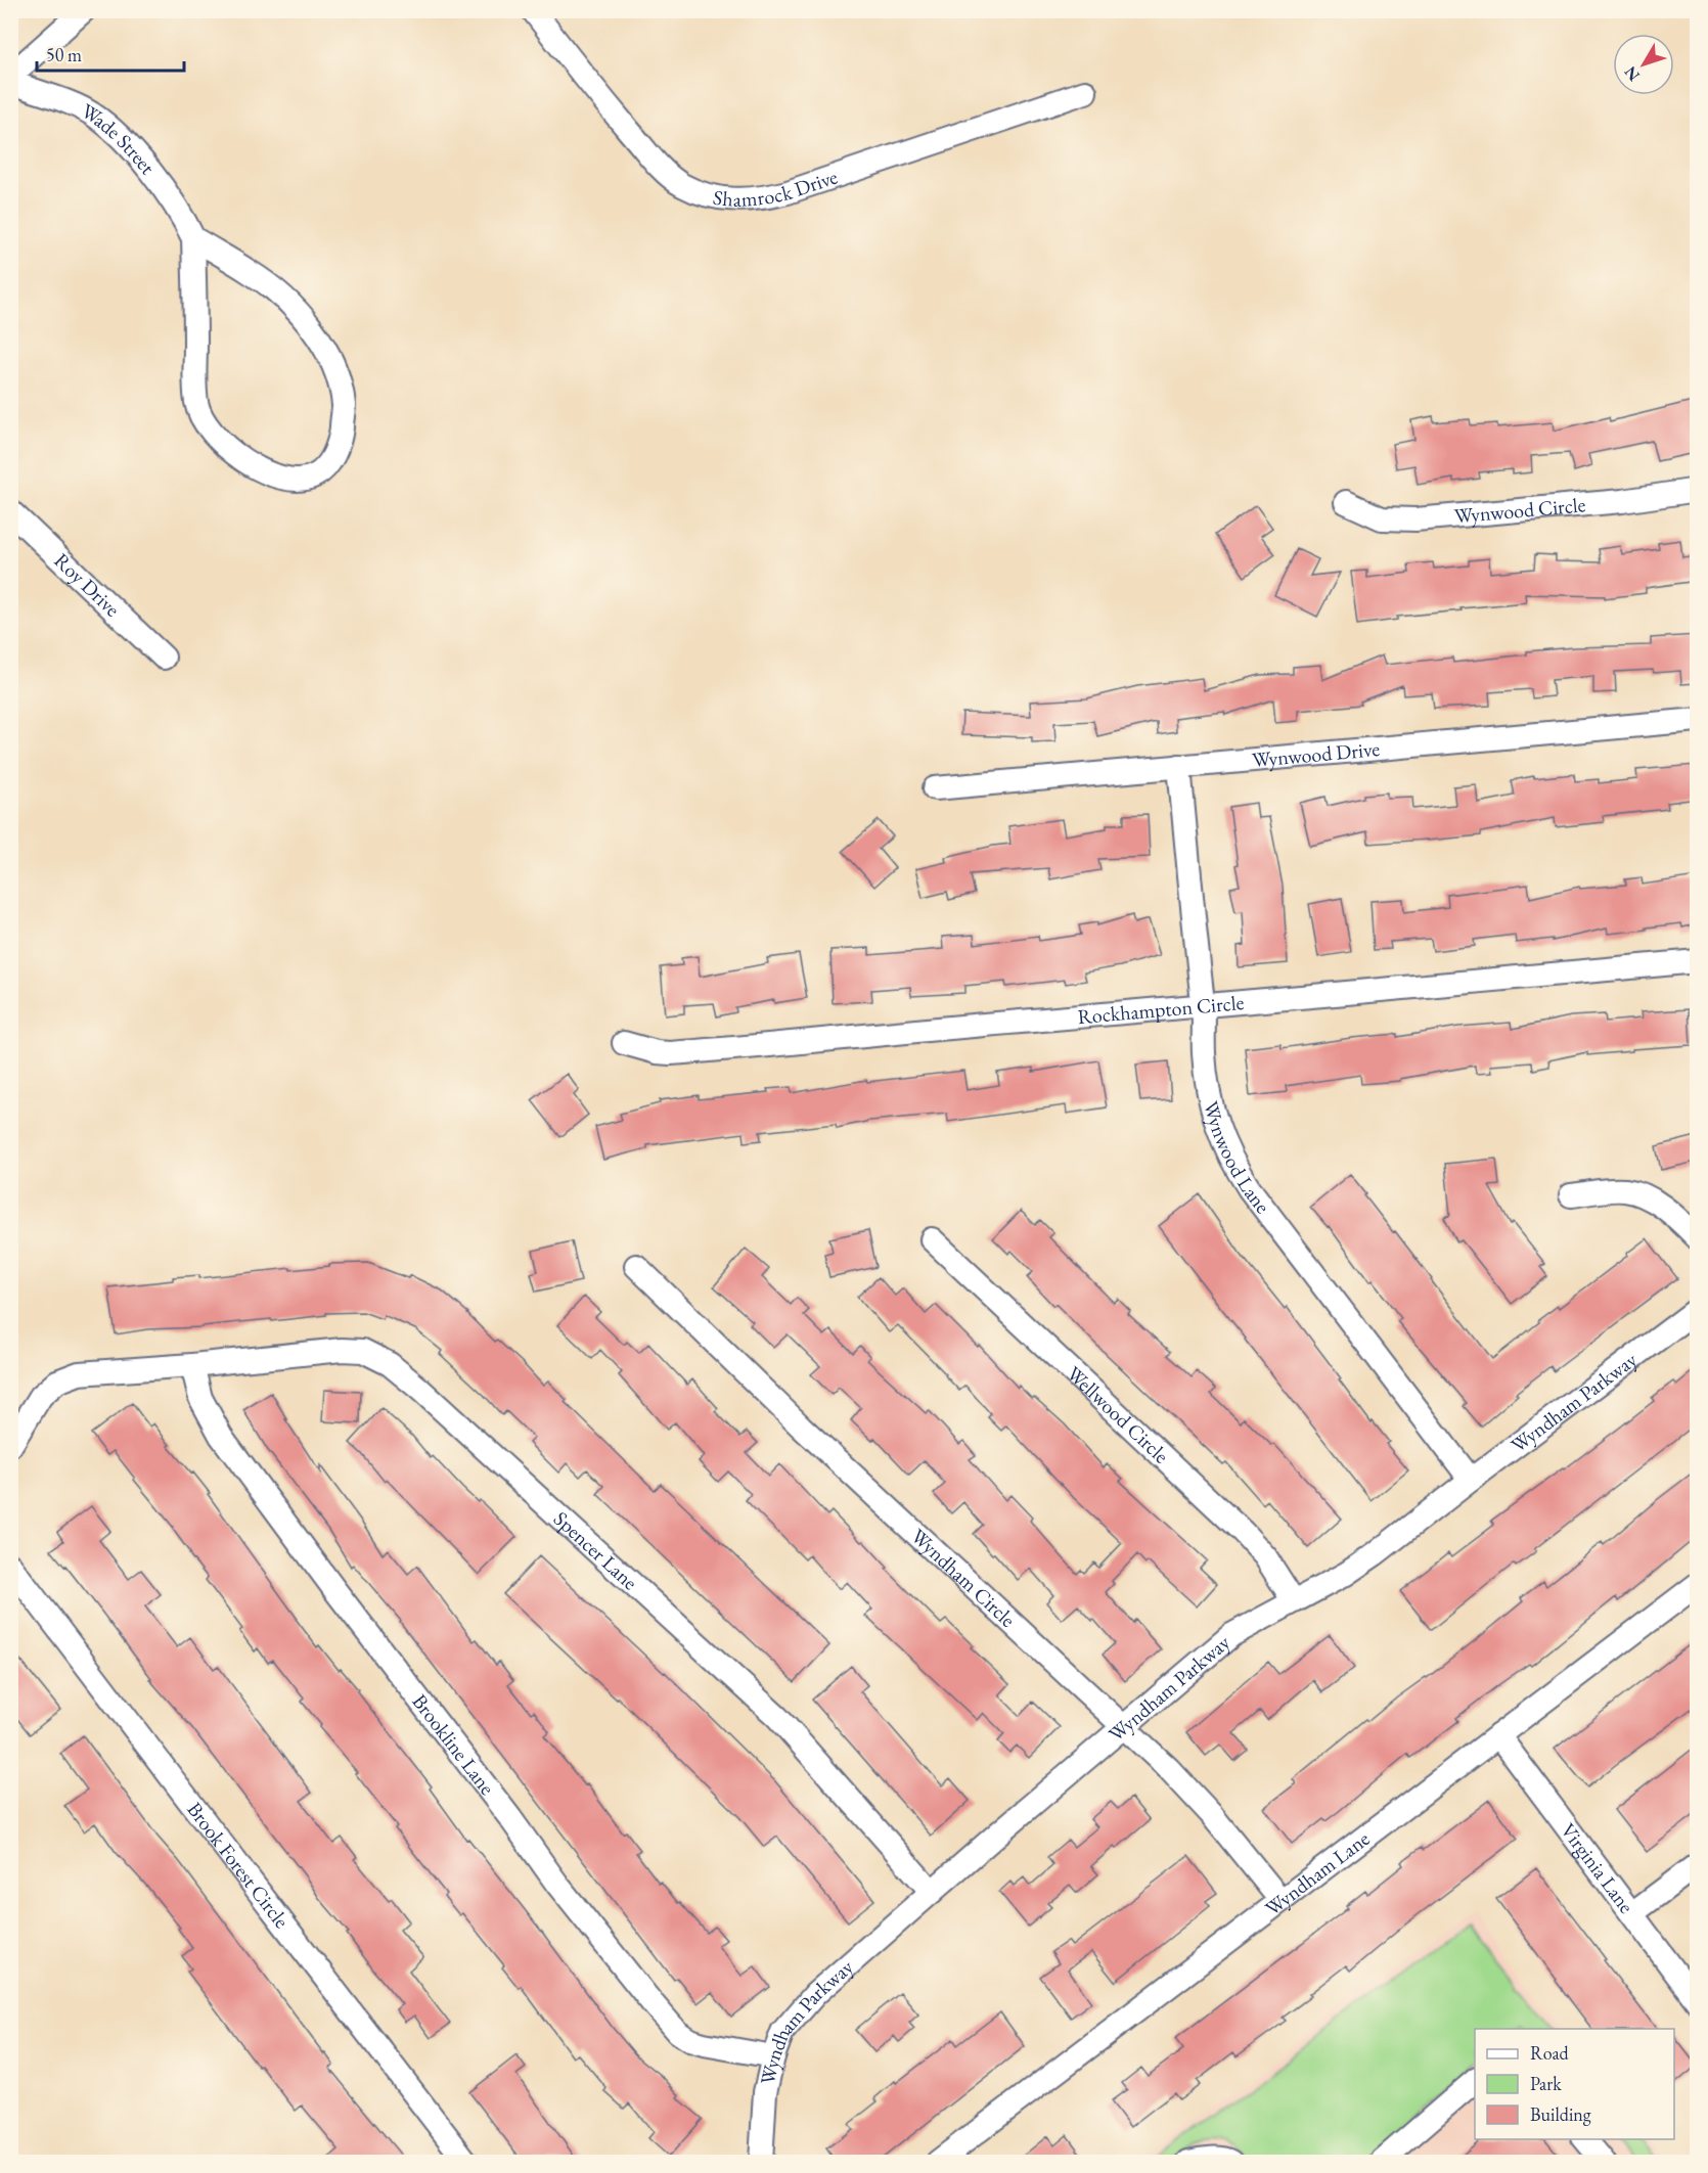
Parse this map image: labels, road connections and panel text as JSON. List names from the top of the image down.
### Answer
{
  "streets": {
    "street": [
      "Wade Street",
      "Shamrock Drive",
      "Wynwood Circle",
      "Roy Drive",
      "Wynwood Drive",
      "Rockhampton Circle",
      "Wynwood Lane",
      "Wyndham Parkway",
      "Wellwood Circle",
      "Spencer Lane",
      "Wyndham Circle",
      "Brookline Lane",
      "Brook Forest Circle",
      "Virginia Lane",
      "Wyndham Lane"
    ]
  },
  "crossings": [
    ["Wynwood Drive", "Wynwood Lane"],
    ["Rockhampton Circle", "Wynwood Lane"],
    ["Wynwood Lane", "Wyndham Parkway"],
    ["Wyndham Parkway", "Wellwood Circle"],
    ["Wyndham Parkway", "Spencer Lane"],
    ["Wyndham Parkway", "Wyndham Circle"],
    ["Wyndham Parkway", "Brookline Lane"],
    ["Spencer Lane", "Brookline Lane"],
    ["Wyndham Circle", "Wyndham Lane"],
    ["Virginia Lane", "Wyndham Lane"]
  ],
  "legend": ["Road", "Park", "Building"],
  "scale_bar": "50 m",
  "north": "bottom left"
}
